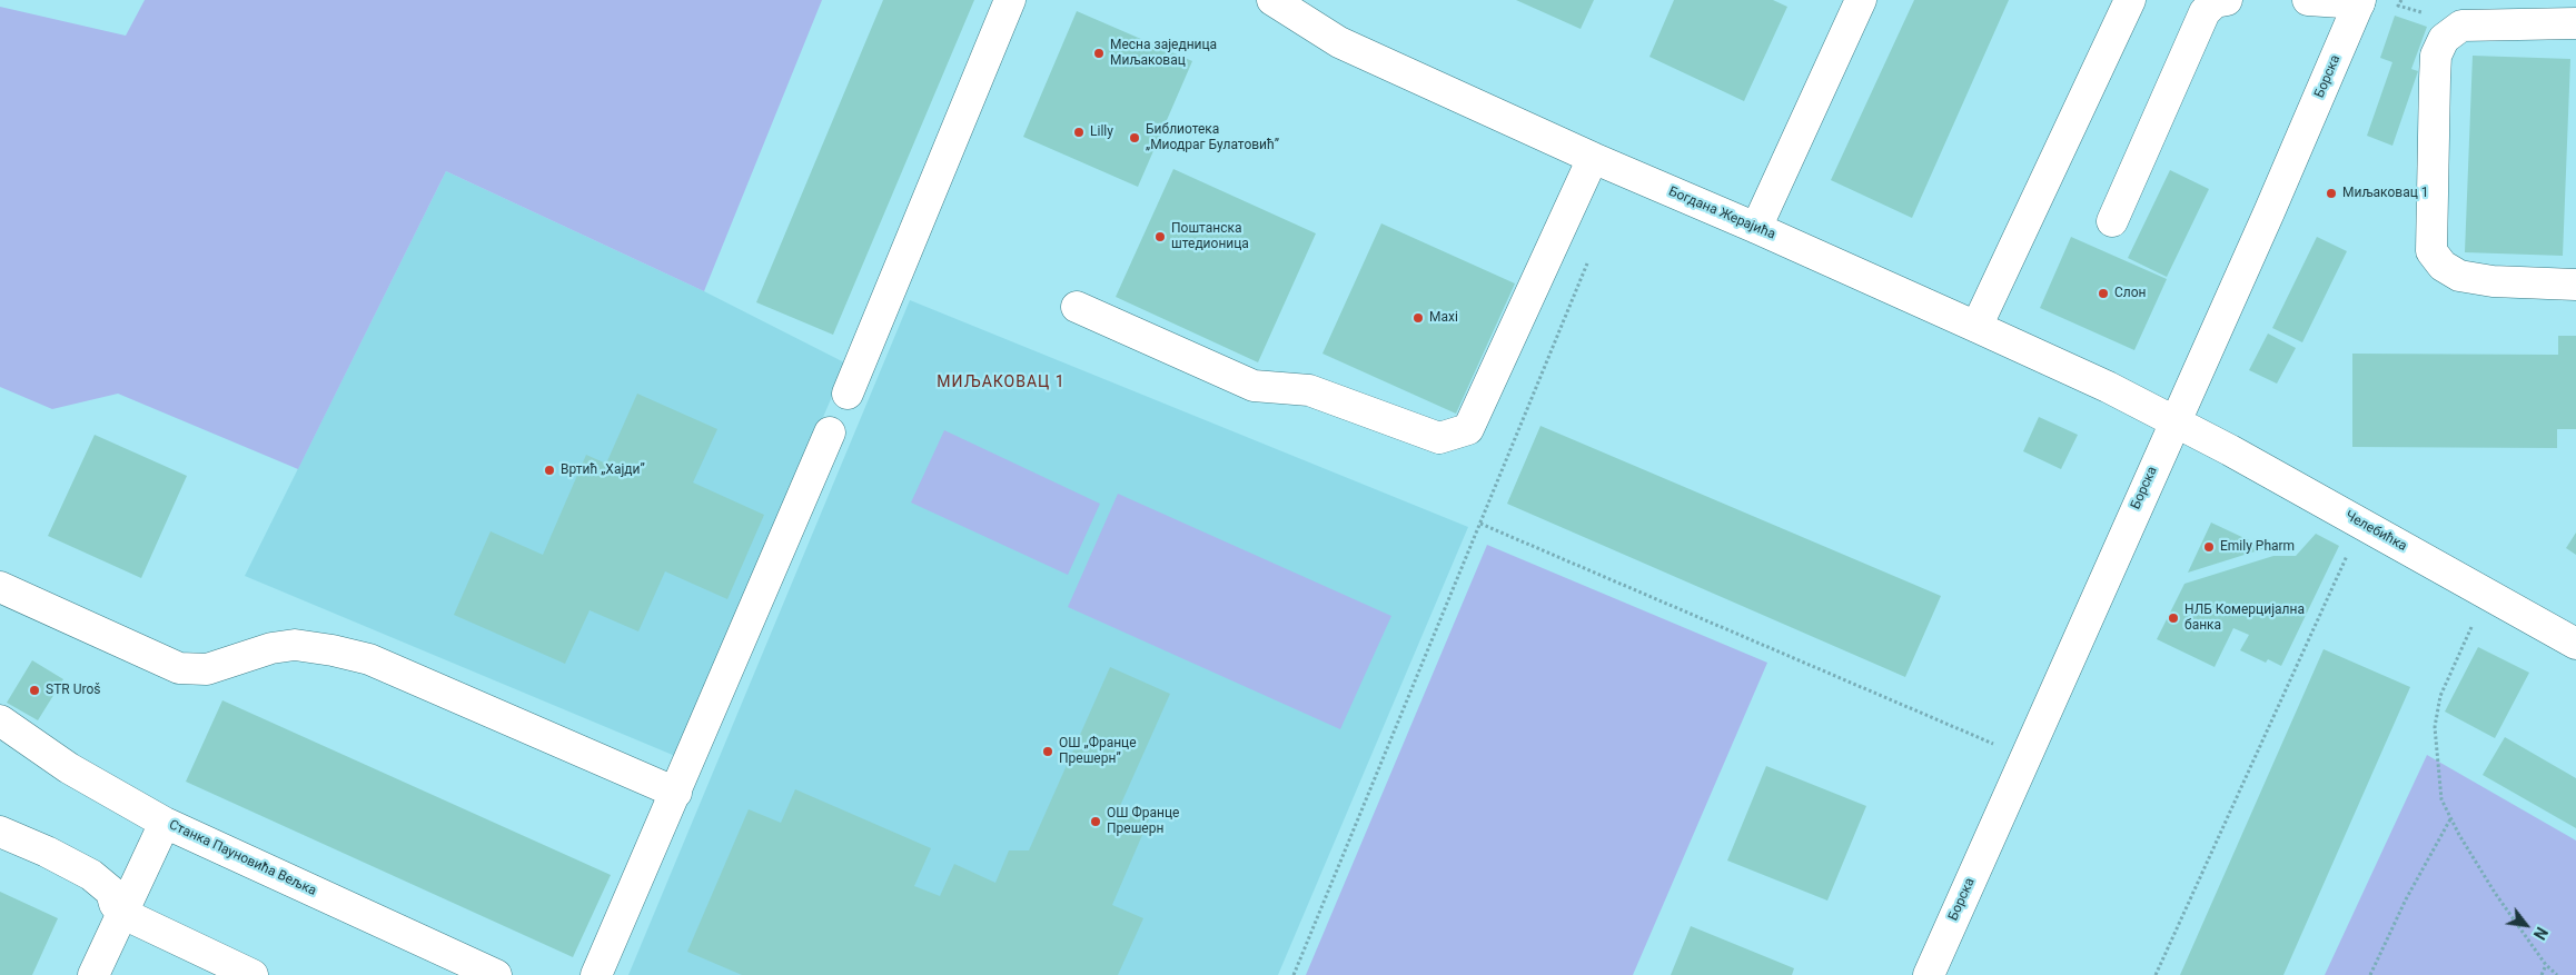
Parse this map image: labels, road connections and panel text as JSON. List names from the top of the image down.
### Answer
{
  "streets": {
    "street": [
      "Борска",
      "Богдана Жерајића",
      "Челебићка",
      "Станка Пауновића Вељка"
    ]
  },
  "crossings": [
    ["Борска", "Богдана Жерајића"],
    ["Борска", "Челебићка"],
    ["Богдана Жерајића", "Челебићка"]
  ],
  "districts": ["МИЉАКОВАЦ 1"],
  "places": [
    "Месна заједница Миљаковац",
    "Lilly",
    "Библиотека „Миодраг Булатовић”",
    "Миљаковац 1",
    "Поштанска штедионица",
    "Слон",
    "Maxi",
    "Вртић „Хајди”",
    "Emily Pharm",
    "НЛБ Комерцијална банка",
    "STR Uroš",
    "ОШ „Франце Прешерн”",
    "ОШ Франце Прешерн"
  ],
  "north": "bottom right"
}
